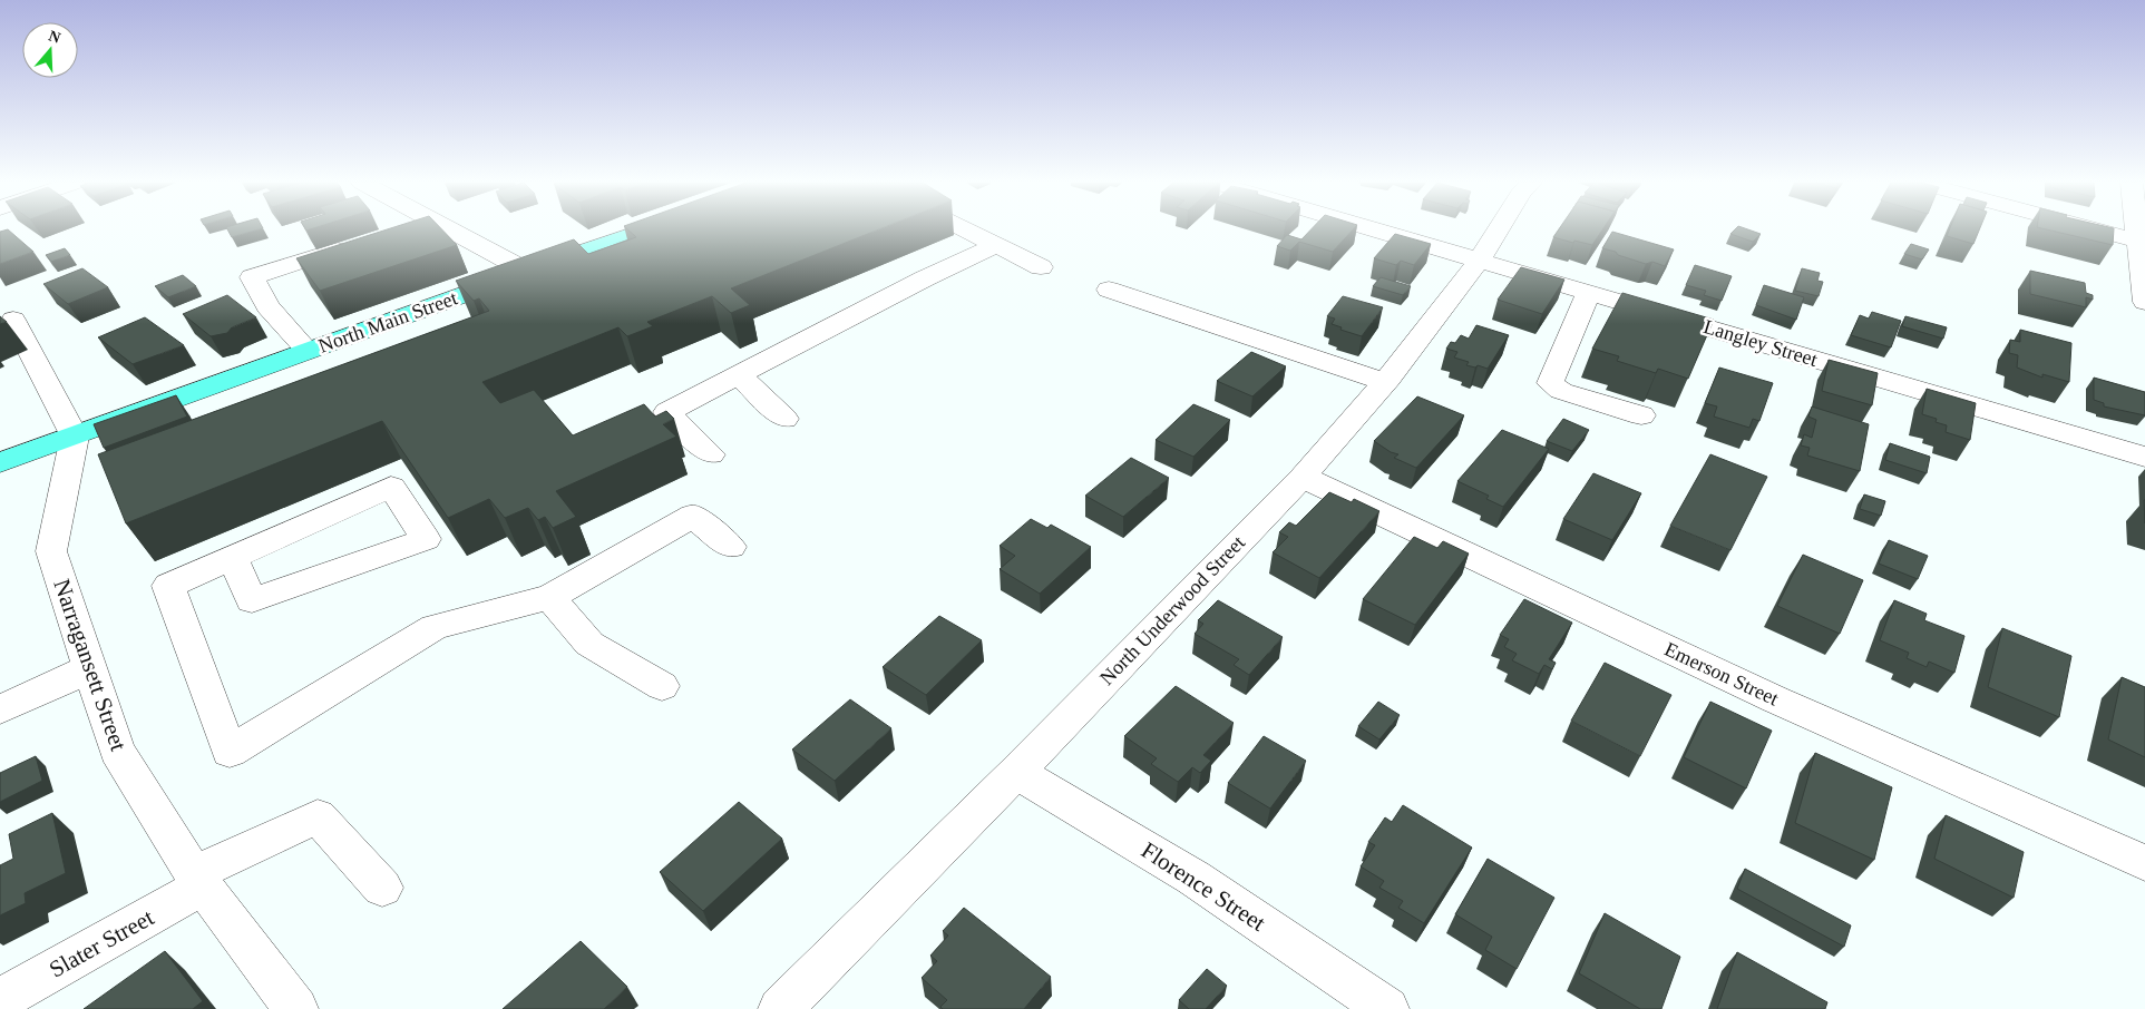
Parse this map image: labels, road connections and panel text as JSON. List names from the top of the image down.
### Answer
{
  "streets": {
    "main road": ["North Main Street"],
    "street": [
      "Langley Street",
      "North Underwood Street",
      "Narragansett Street",
      "Emerson Street",
      "Florence Street",
      "Slater Street"
    ]
  },
  "crossings": [
    ["North Main Street", "Narragansett Street"],
    ["Langley Street", "North Underwood Street"],
    ["North Underwood Street", "Emerson Street"],
    ["North Underwood Street", "Florence Street"],
    ["Narragansett Street", "Slater Street"]
  ],
  "north": "top"
}
